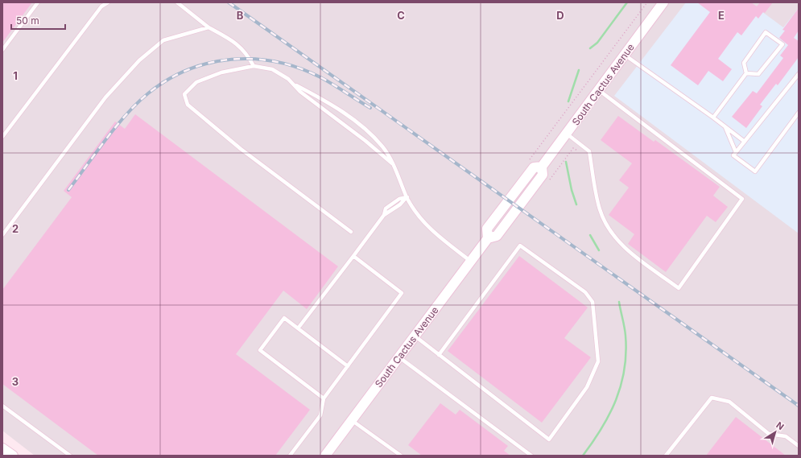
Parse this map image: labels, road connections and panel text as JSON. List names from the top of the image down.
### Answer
{
  "streets": {
    "main road": ["South Cactus Avenue"]
  },
  "scale_bar": "50 m",
  "north": "top right",
  "grid": {
    "columns": [
      "B",
      "C",
      "D",
      "E"
    ],
    "rows": ["1", "2", "3"]
  }
}
